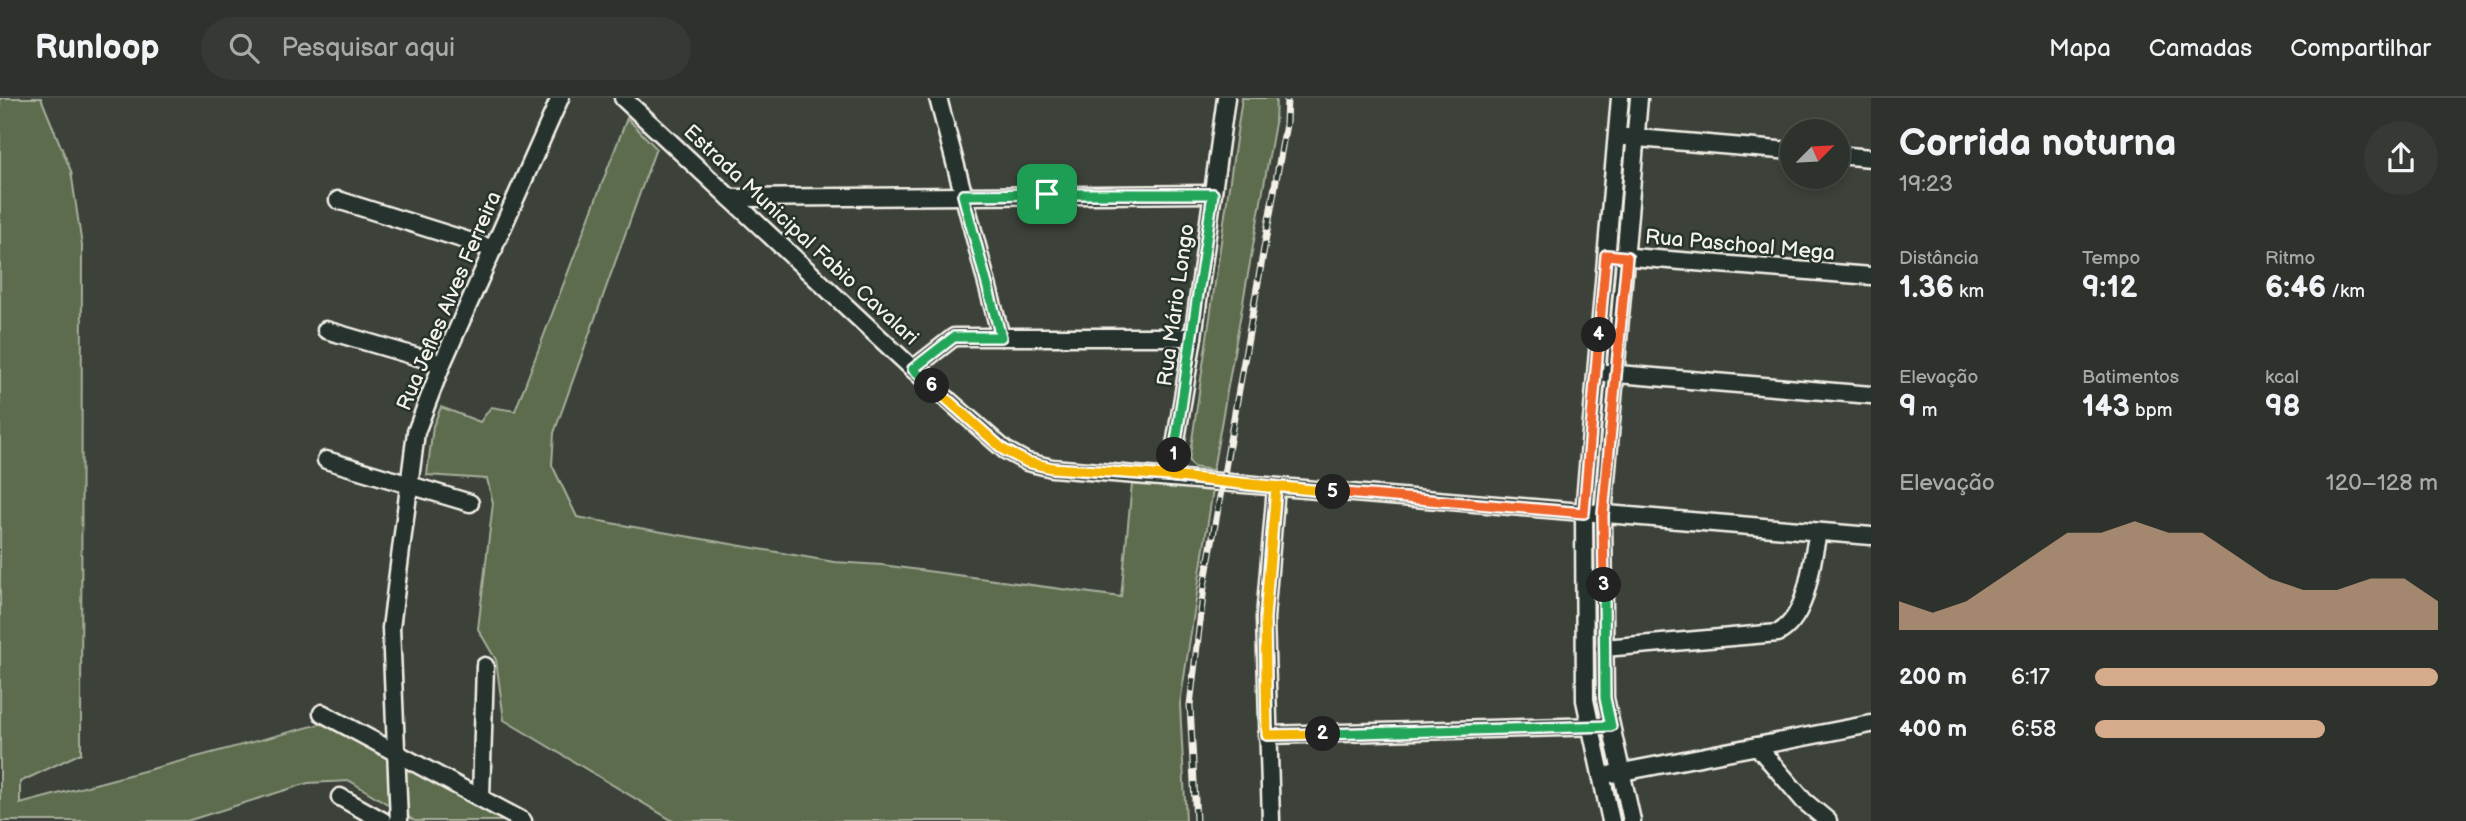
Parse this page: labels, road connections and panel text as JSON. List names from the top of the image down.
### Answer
{
  "streets": {
    "street": [
      "Estrada Municipal Fabio Cavalari",
      "Rua Paschoal Mega",
      "Rua Jefles Alves Ferreira",
      "Rua Mário Longo"
    ]
  },
  "crossings": [
    ["Estrada Municipal Fabio Cavalari", "Rua Mário Longo"]
  ],
  "north": "top right",
  "page": {
    "header": "Runloop",
    "search": "Pesquisar aqui",
    "nav": ["Mapa", "Camadas", "Compartilhar"],
    "heading": ["Corrida noturna", "19:23"],
    "stats": [
      ["Distância", "1.36 km"],
      ["Tempo", "9:12"],
      ["Ritmo", "6:46 /km"],
      ["Elevação", "9 m"],
      ["Batimentos", "143 bpm"],
      ["kcal", "98"]
    ],
    "pins": [
      "4",
      "6",
      "1",
      "5",
      "3",
      "2"
    ],
    "chart": ["Elevação", "120–128 m"],
    "list": [
      {
        "name": "200 m",
        "note": "6:17"
      },
      {
        "name": "400 m",
        "note": "6:58"
      }
    ]
  }
}
